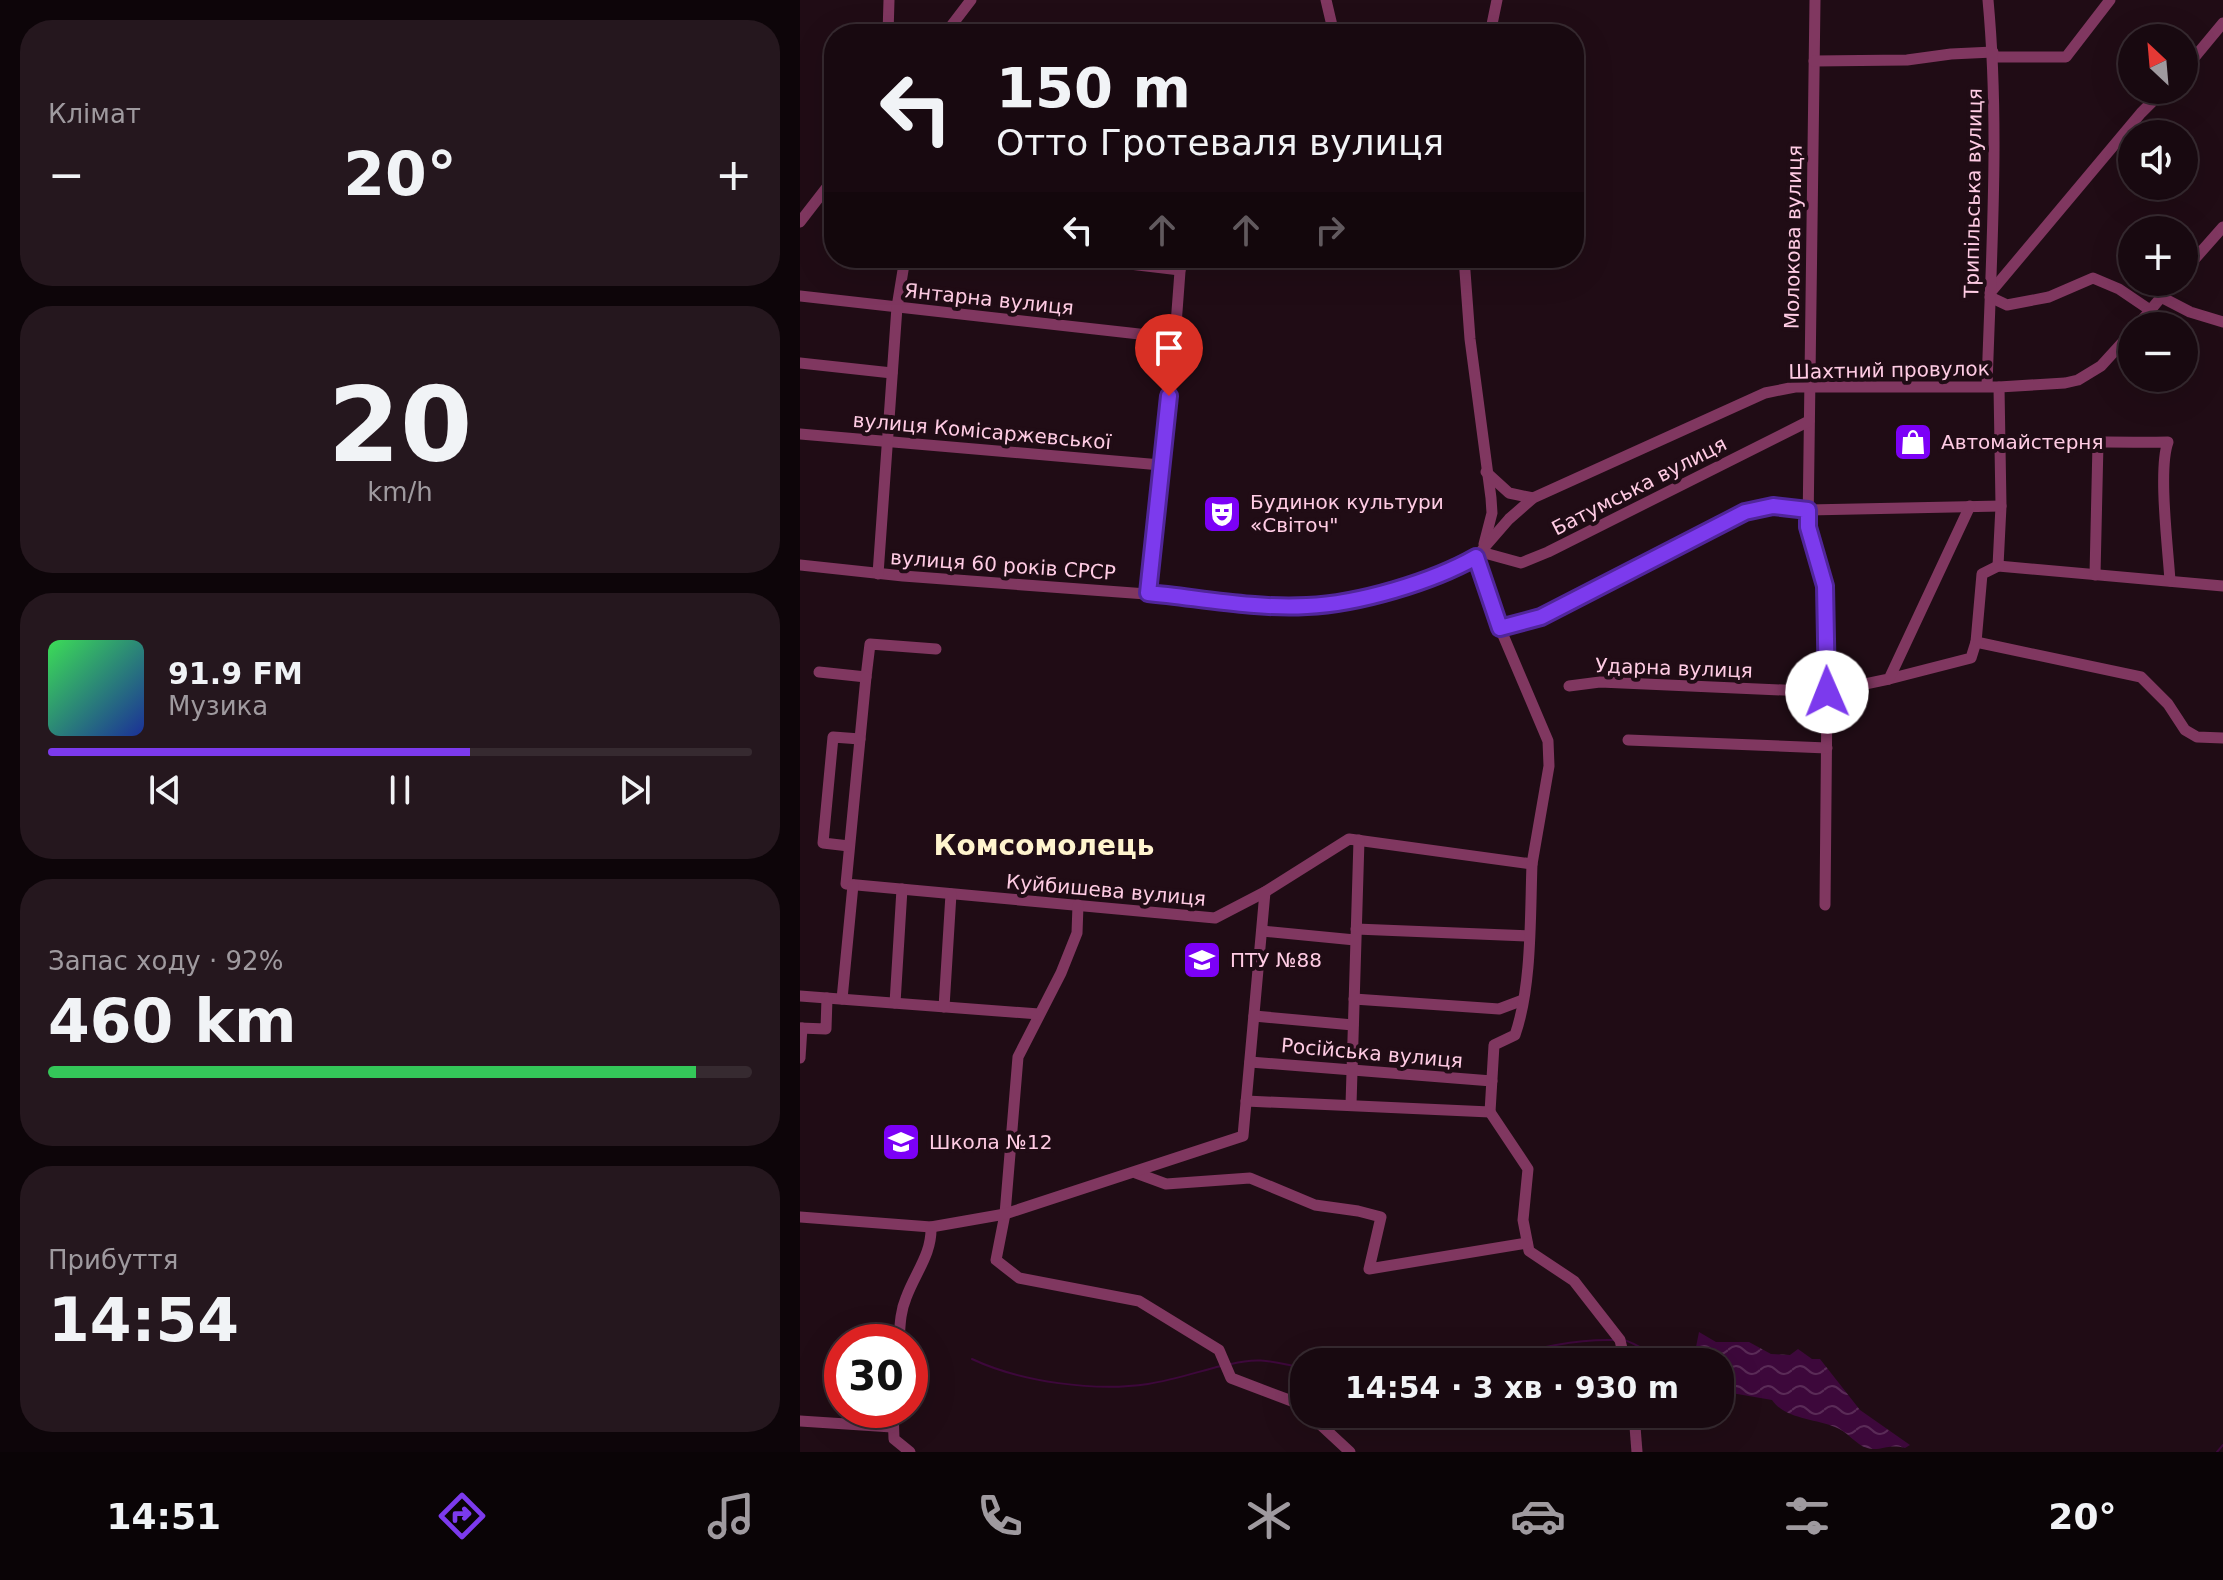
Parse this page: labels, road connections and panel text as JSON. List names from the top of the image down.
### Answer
{
  "streets": {
    "street": [
      "Трипільська вулиця",
      "Молокова вулиця",
      "Янтарна вулиця",
      "Шахтний провулок",
      "вулиця Комісаржевської",
      "Батумська вулиця",
      "вулиця 60 років СРСР",
      "Ударна вулиця",
      "Куйбишева вулиця",
      "Російська вулиця"
    ]
  },
  "crossings": [
    ["Трипільська вулиця", "Шахтний провулок"],
    ["Молокова вулиця", "Шахтний провулок"],
    ["Молокова вулиця", "Батумська вулиця"],
    ["Молокова вулиця", "Ударна вулиця"],
    ["Шахтний провулок", "Батумська вулиця"],
    ["Шахтний провулок", "вулиця 60 років СРСР"],
    ["Батумська вулиця", "вулиця 60 років СРСР"]
  ],
  "districts": ["Комсомолець"],
  "places": {
    "shop": ["Автомайстерня"],
    "theatre": ["Будинок культури «Світоч\""],
    "school or university": ["ПТУ №88", "Школа №12"]
  },
  "north": "top left",
  "page": {
    "tile": [
      "Клімат",
      ["20", "km/h"],
      ["Запас ходу · 92%", "460 km"],
      ["Прибуття", "14:54"]
    ],
    "map_buttons": ["+", "−"],
    "turn": ["150 m", "Отто Гротеваля вулиця"],
    "heat": ["−", "20°", "+"],
    "song": ["91.9 FM", "Музика"],
    "limit": "30",
    "trip": "14:54 · 3 хв · 930 m",
    "tabs": ["14:51", "20°"]
  }
}
